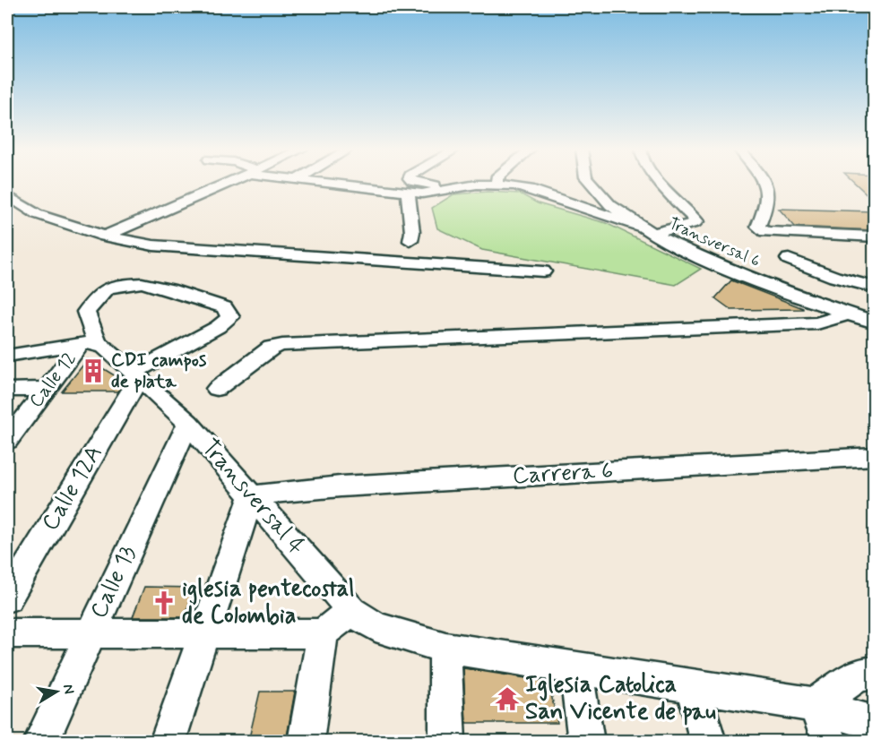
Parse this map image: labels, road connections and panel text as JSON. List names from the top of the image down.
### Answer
{
  "streets": {
    "street": [
      "Transversal 6",
      "Calle 12",
      "Carrera 6",
      "Calle 12A",
      "Transversal 4",
      "Calle 13"
    ]
  },
  "crossings": [
    ["Calle 12", "Transversal 4"],
    ["Carrera 6", "Transversal 4"],
    ["Calle 12A", "Transversal 4"],
    ["Transversal 4", "Calle 13"]
  ],
  "places": {
    "building": ["CDI campos de plata"],
    "church": ["iglesia pentecostal de Colombia"],
    "temple": ["Iglesia Catolica San Vicente de pau"]
  },
  "north": "right"
}
